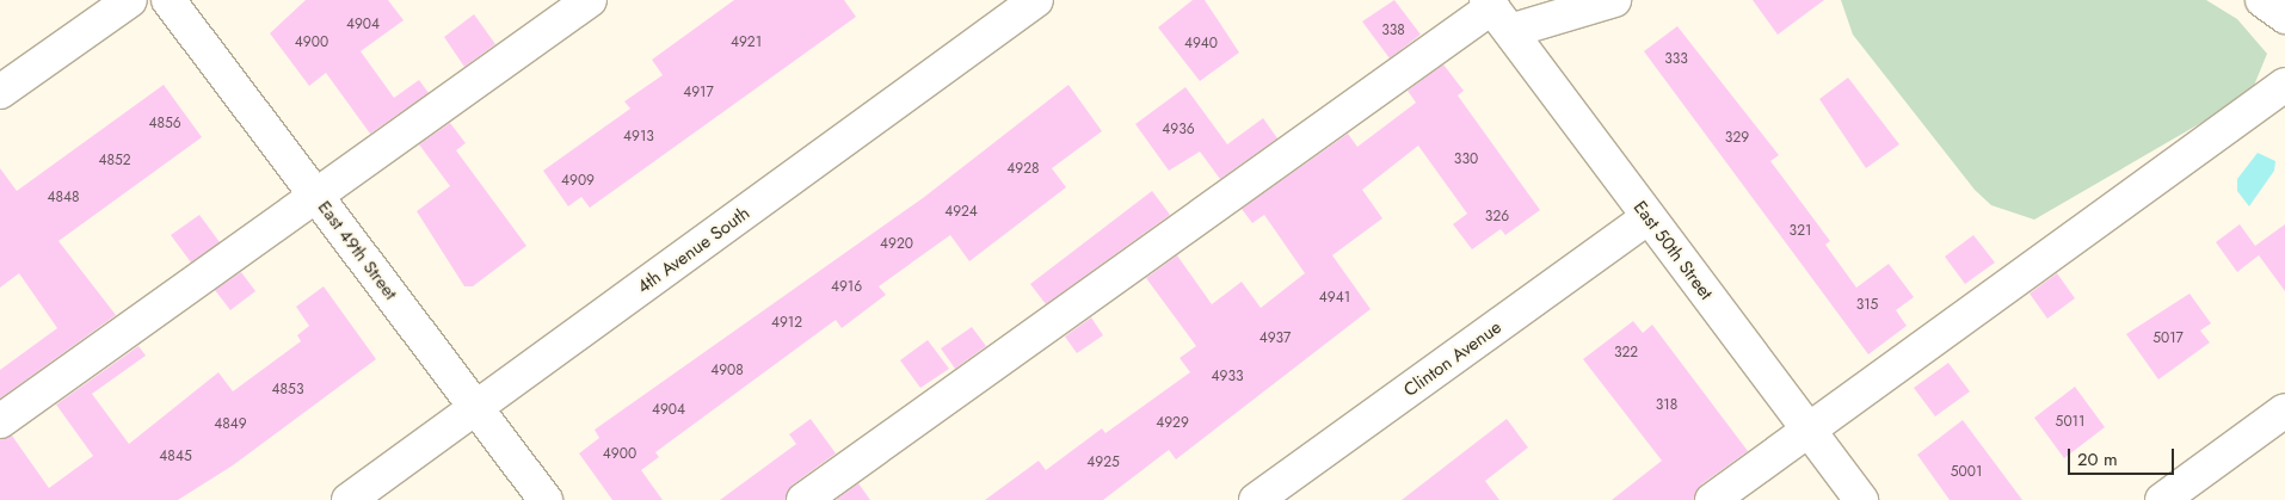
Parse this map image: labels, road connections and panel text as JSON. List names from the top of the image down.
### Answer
{
  "streets": {
    "street": [
      "East 49th Street",
      "4th Avenue South",
      "East 50th Street",
      "Clinton Avenue"
    ]
  },
  "crossings": [
    ["East 49th Street", "4th Avenue South"],
    ["East 50th Street", "Clinton Avenue"]
  ],
  "house_numbers": [
    "4904",
    "338",
    "4900",
    "4921",
    "4940",
    "333",
    "4917",
    "4856",
    "4936",
    "4913",
    "329",
    "330",
    "4852",
    "4928",
    "4909",
    "4848",
    "4924",
    "326",
    "321",
    "4920",
    "4916",
    "4941",
    "315",
    "4912",
    "4937",
    "5017",
    "322",
    "4908",
    "4933",
    "4853",
    "318",
    "4904",
    "5011",
    "4929",
    "4849",
    "4900",
    "4845",
    "4925",
    "5001"
  ],
  "scale_bar": "20 m"
}
